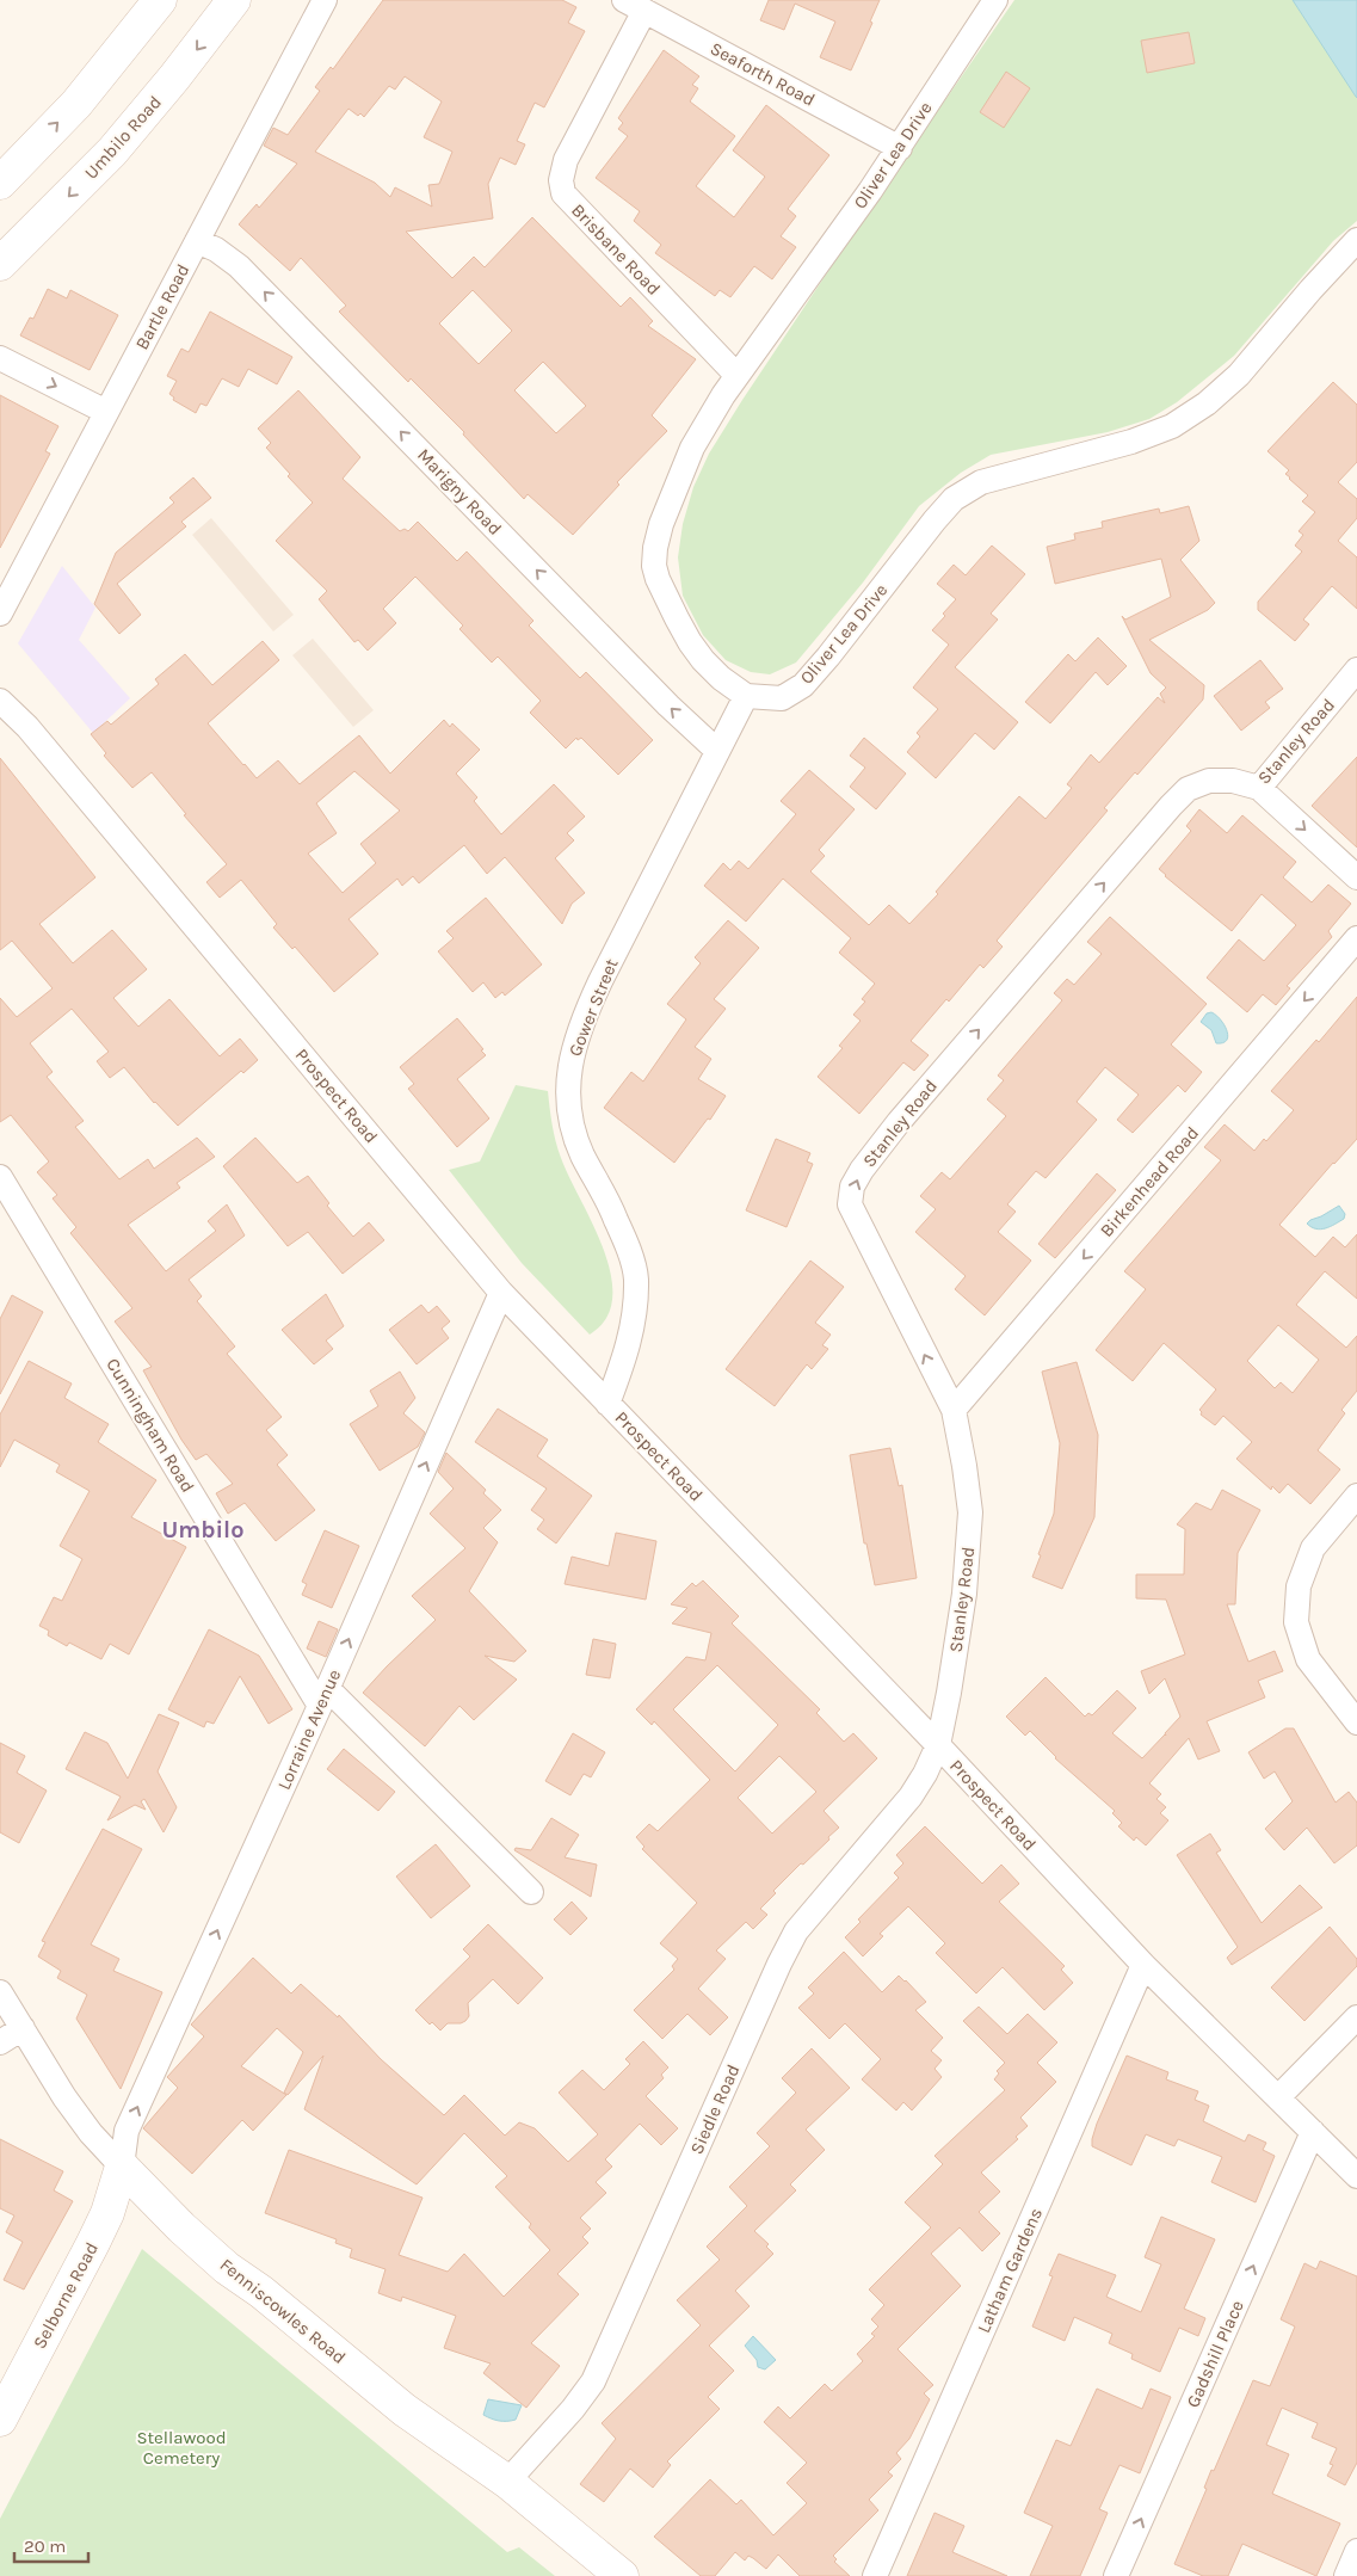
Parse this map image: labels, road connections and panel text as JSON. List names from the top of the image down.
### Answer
{
  "streets": {
    "street": [
      "Seaforth Road",
      "Umbilo Road",
      "Oliver Lea Drive",
      "Brisbane Road",
      "Bartle Road",
      "Marigny Road",
      "Stanley Road",
      "Gower Street",
      "Prospect Road",
      "Birkenhead Road",
      "Cunningham Road",
      "Lorraine Avenue",
      "Siedle Road",
      "Latham Gardens",
      "Selborne Road",
      "Fenniscowles Road",
      "Gadshill Place"
    ]
  },
  "crossings": [
    ["Seaforth Road", "Oliver Lea Drive"],
    ["Seaforth Road", "Brisbane Road"],
    ["Oliver Lea Drive", "Brisbane Road"],
    ["Oliver Lea Drive", "Gower Street"],
    ["Bartle Road", "Marigny Road"],
    ["Marigny Road", "Gower Street"],
    ["Stanley Road", "Prospect Road"],
    ["Stanley Road", "Birkenhead Road"],
    ["Stanley Road", "Siedle Road"],
    ["Gower Street", "Prospect Road"],
    ["Prospect Road", "Lorraine Avenue"],
    ["Prospect Road", "Siedle Road"],
    ["Prospect Road", "Latham Gardens"],
    ["Prospect Road", "Gadshill Place"],
    ["Cunningham Road", "Lorraine Avenue"],
    ["Lorraine Avenue", "Selborne Road"],
    ["Lorraine Avenue", "Fenniscowles Road"],
    ["Siedle Road", "Fenniscowles Road"],
    ["Selborne Road", "Fenniscowles Road"]
  ],
  "one_way": [
    "Marigny Road",
    "Stanley Road",
    "Birkenhead Road",
    "Lorraine Avenue",
    "Gadshill Place"
  ],
  "districts": ["Umbilo"],
  "parks": ["Stellawood Cemetery"],
  "scale_bar": "20 m"
}
